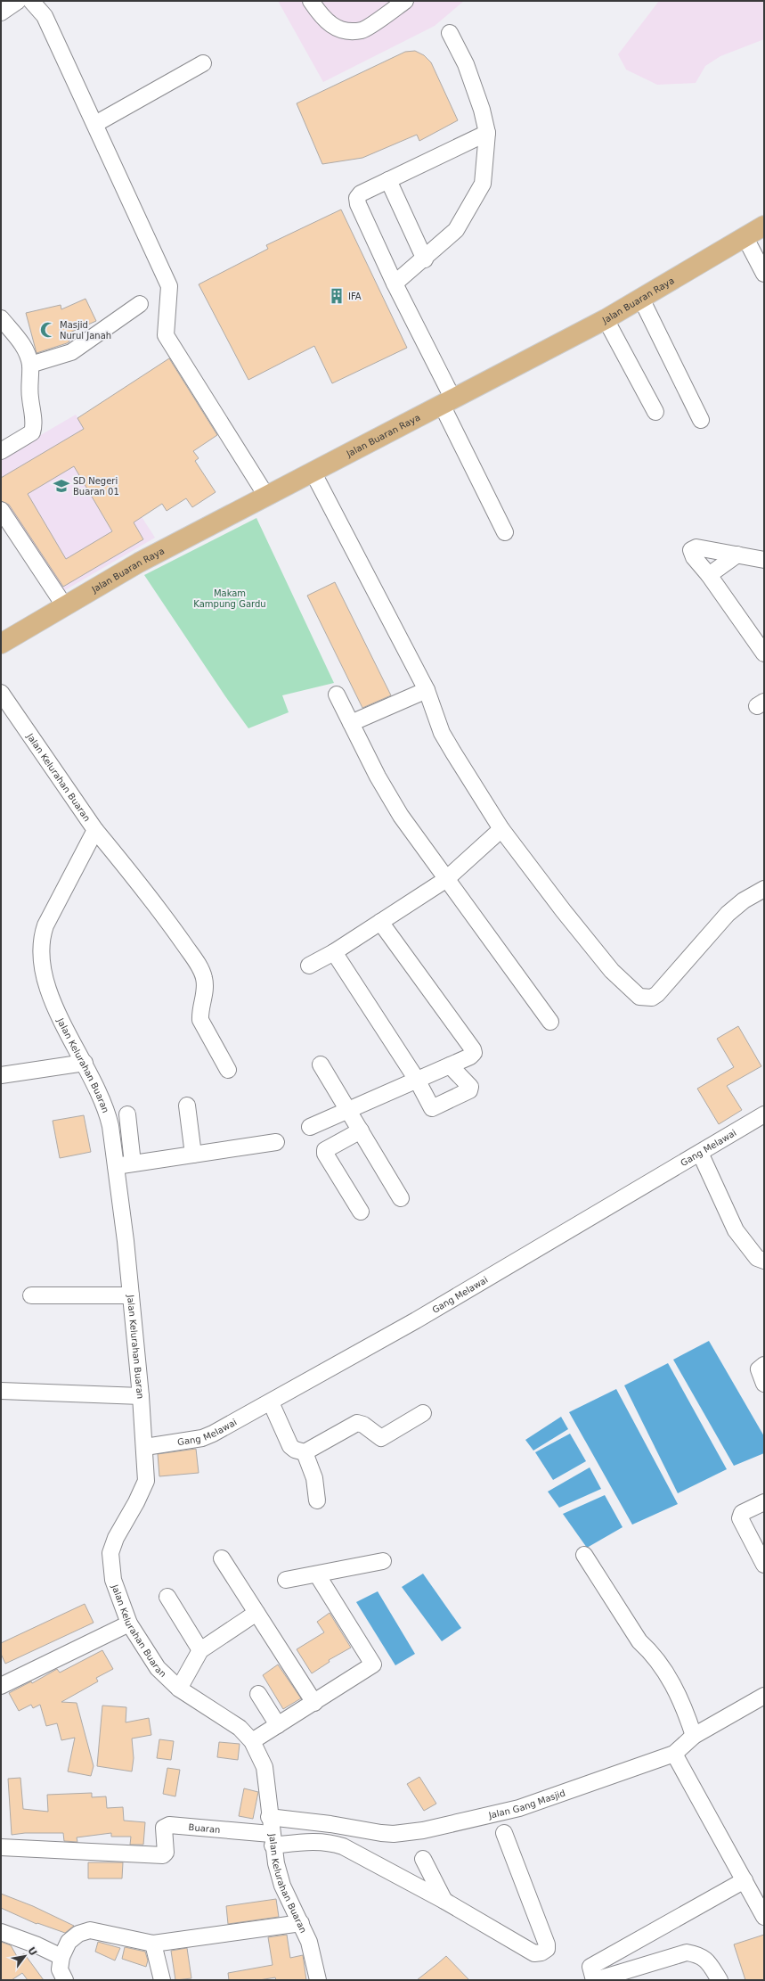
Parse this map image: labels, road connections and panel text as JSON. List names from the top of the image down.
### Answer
{
  "streets": {
    "main road": ["Jalan Buaran Raya"],
    "street": [
      "Jalan Kelurahan Buaran",
      "Gang Melawai",
      "Jalan Gang Masjid",
      "Buaran"
    ]
  },
  "crossings": [
    ["Jalan Kelurahan Buaran", "Gang Melawai"],
    ["Jalan Kelurahan Buaran", "Jalan Gang Masjid"],
    ["Jalan Kelurahan Buaran", "Buaran"]
  ],
  "parks": ["Makam Kampung Gardu"],
  "places": {
    "building": ["IFA"],
    "mosque": ["Masjid Nurul Janah"],
    "school or university": ["SD Negeri Buaran 01"]
  },
  "north": "top right"
}
